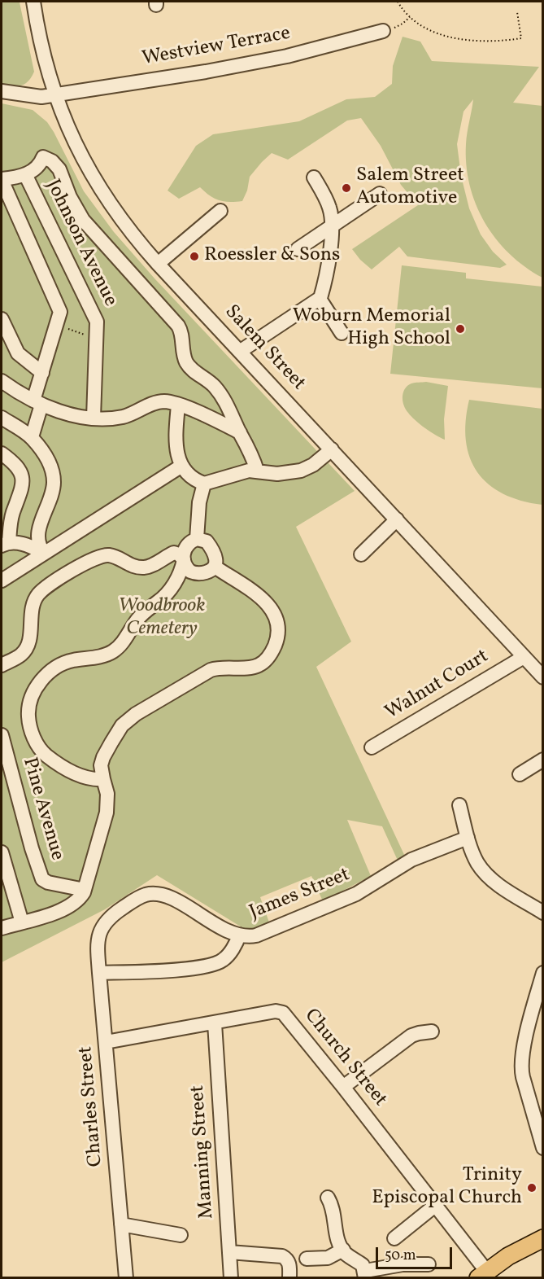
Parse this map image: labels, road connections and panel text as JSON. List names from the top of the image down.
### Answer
{
  "streets": {
    "street": [
      "Westview Terrace",
      "Johnson Avenue",
      "Salem Street",
      "Walnut Court",
      "Pine Avenue",
      "James Street",
      "Church Street",
      "Charles Street",
      "Manning Street"
    ]
  },
  "crossings": [
    ["Westview Terrace", "Salem Street"],
    ["Salem Street", "Walnut Court"],
    ["James Street", "Charles Street"],
    ["Church Street", "Charles Street"],
    ["Church Street", "Manning Street"]
  ],
  "parks": ["Woodbrook Cemetery"],
  "places": [
    "Salem Street Automotive",
    "Roessler & Sons",
    "Woburn Memorial High School",
    "Trinity Episcopal Church"
  ],
  "scale_bar": "50 m"
}
